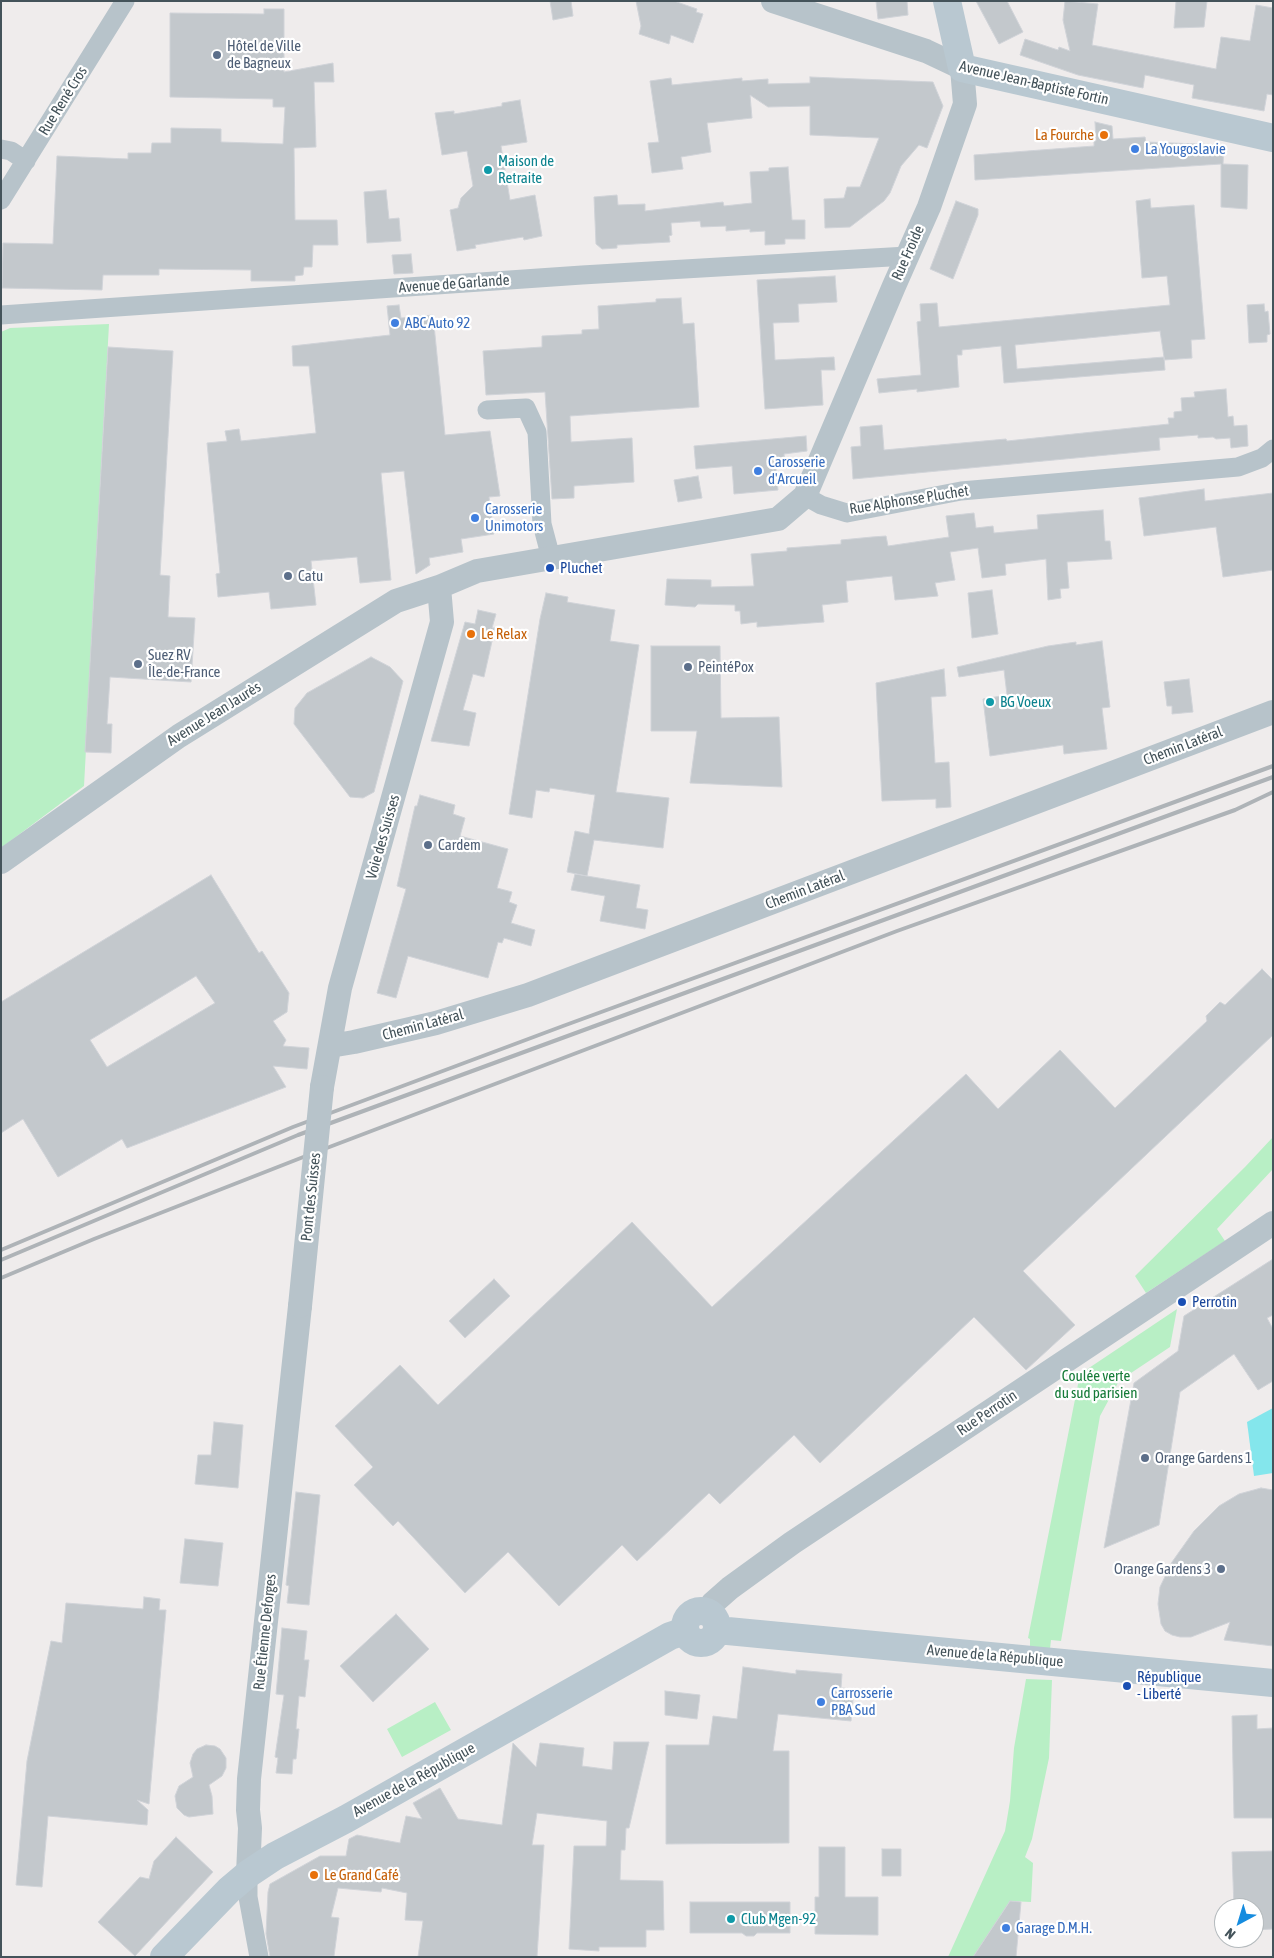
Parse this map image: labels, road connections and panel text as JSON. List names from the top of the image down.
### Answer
{
  "streets": {
    "main road": ["Avenue Jean-Baptiste Fortin", "Rue Froide", "Avenue de la République"],
    "street": [
      "Rue René Cros",
      "Avenue de Garlande",
      "Rue Alphonse Pluchet",
      "Avenue Jean Jaurès",
      "Chemin Latéral",
      "Voie des Suisses",
      "Pont des Suisses",
      "Rue Perrotin",
      "Rue Étienne Deforges"
    ]
  },
  "crossings": [
    ["Avenue Jean-Baptiste Fortin", "Rue Froide"],
    ["Rue Froide", "Avenue de Garlande"],
    ["Rue Froide", "Rue Alphonse Pluchet"],
    ["Avenue Jean Jaurès", "Voie des Suisses"],
    ["Chemin Latéral", "Voie des Suisses"],
    ["Voie des Suisses", "Pont des Suisses"],
    ["Pont des Suisses", "Rue Étienne Deforges"],
    ["Rue Perrotin", "Avenue de la République"],
    ["Rue Étienne Deforges", "Avenue de la République"]
  ],
  "parks": ["Coulée verte du sud parisien"],
  "places": [
    "Hôtel de Ville de Bagneux",
    "La Fourche",
    "La Yougoslavie",
    "Maison de Retraite",
    "ABC Auto 92",
    "Carosserie d'Arcueil",
    "Carosserie Unimotors",
    "Pluchet",
    "Catu",
    "Le Relax",
    "Suez RV Île-de-France",
    "PeintéPox",
    "BG Voeux",
    "Cardem",
    "Perrotin",
    "Orange Gardens 1",
    "Orange Gardens 3",
    "République - Liberté",
    "Carrosserie PBA Sud",
    "Le Grand Café",
    "Club Mgen-92",
    "Garage D.M.H."
  ],
  "north": "bottom left"
}
